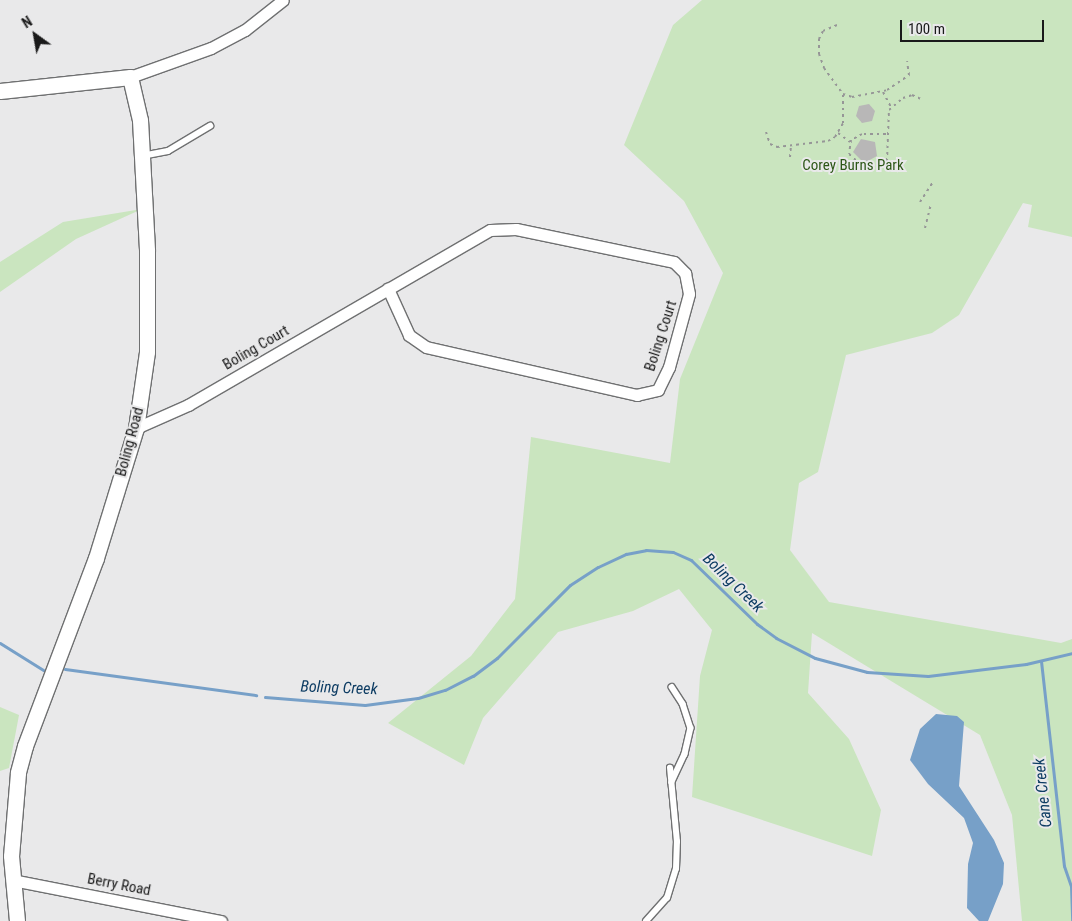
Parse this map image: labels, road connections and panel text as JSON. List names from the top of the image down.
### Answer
{
  "streets": {
    "street": ["Boling Court", "Boling Road", "Berry Road"]
  },
  "crossings": [
    ["Boling Court", "Boling Road"],
    ["Boling Road", "Berry Road"]
  ],
  "water": ["Boling Creek", "Cane Creek"],
  "parks": ["Corey Burns Park"],
  "scale_bar": "100 m",
  "north": "top left"
}
